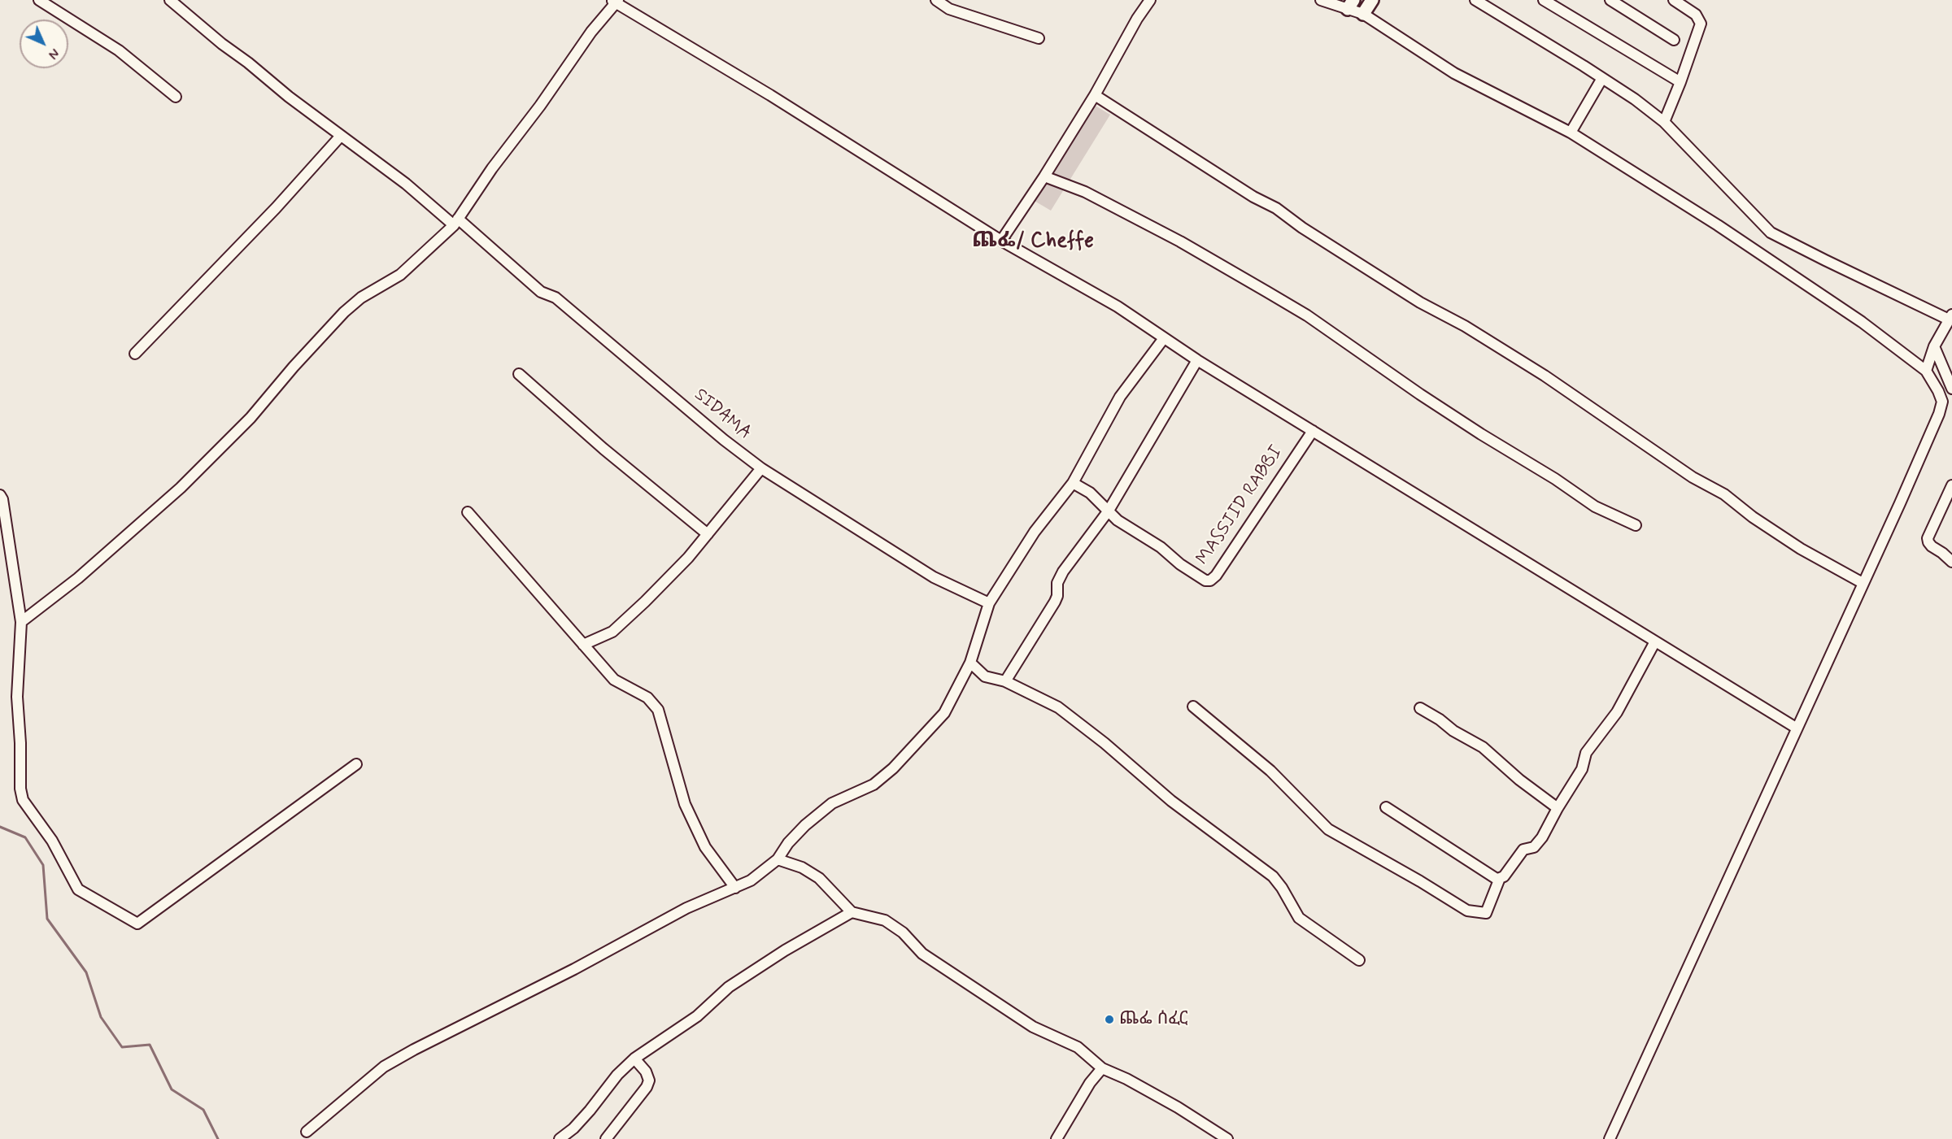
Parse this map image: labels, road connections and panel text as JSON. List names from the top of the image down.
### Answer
{
  "streets": {
    "street": ["SIDAMA", "MASSJID RABBI"]
  },
  "districts": ["ጨፌ/ Cheffe"],
  "places": ["ጨፌ ሰፈር"],
  "north": "bottom right"
}
